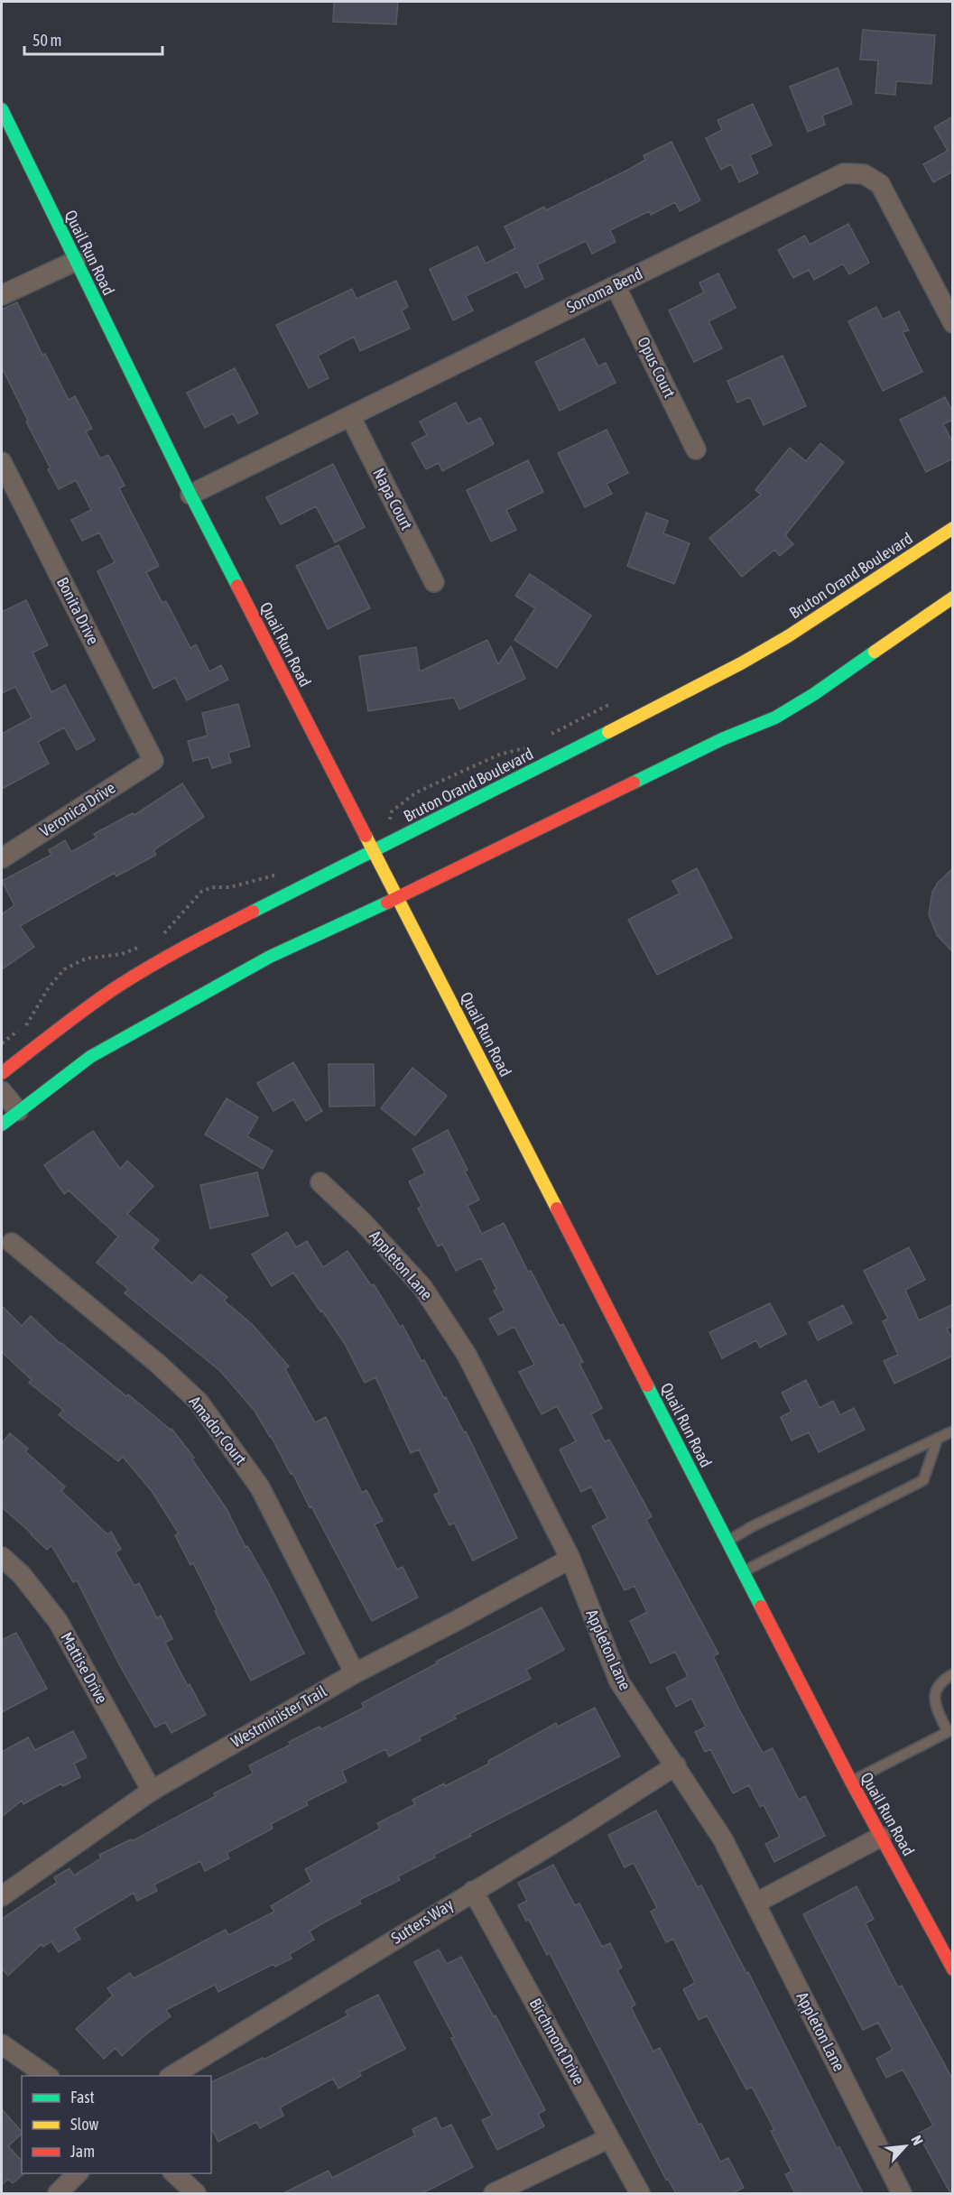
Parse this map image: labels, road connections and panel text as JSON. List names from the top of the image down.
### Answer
{
  "streets": {
    "main road": ["Quail Run Road", "Bruton Orand Boulevard"],
    "street": [
      "Sonoma Bend",
      "Opus Court",
      "Napa Court",
      "Bonita Drive",
      "Veronica Drive",
      "Appleton Lane",
      "Amador Court",
      "Mattise Drive",
      "Westminister Trail",
      "Sutters Way",
      "Birchmont Drive"
    ]
  },
  "crossings": [
    ["Quail Run Road", "Sonoma Bend"],
    ["Quail Run Road", "Bruton Orand Boulevard"],
    ["Sonoma Bend", "Opus Court"],
    ["Sonoma Bend", "Napa Court"],
    ["Bonita Drive", "Veronica Drive"],
    ["Appleton Lane", "Westminister Trail"],
    ["Appleton Lane", "Sutters Way"],
    ["Amador Court", "Westminister Trail"],
    ["Mattise Drive", "Westminister Trail"],
    ["Sutters Way", "Birchmont Drive"]
  ],
  "legend": ["Fast", "Slow", "Jam"],
  "scale_bar": "50 m",
  "north": "top right"
}
